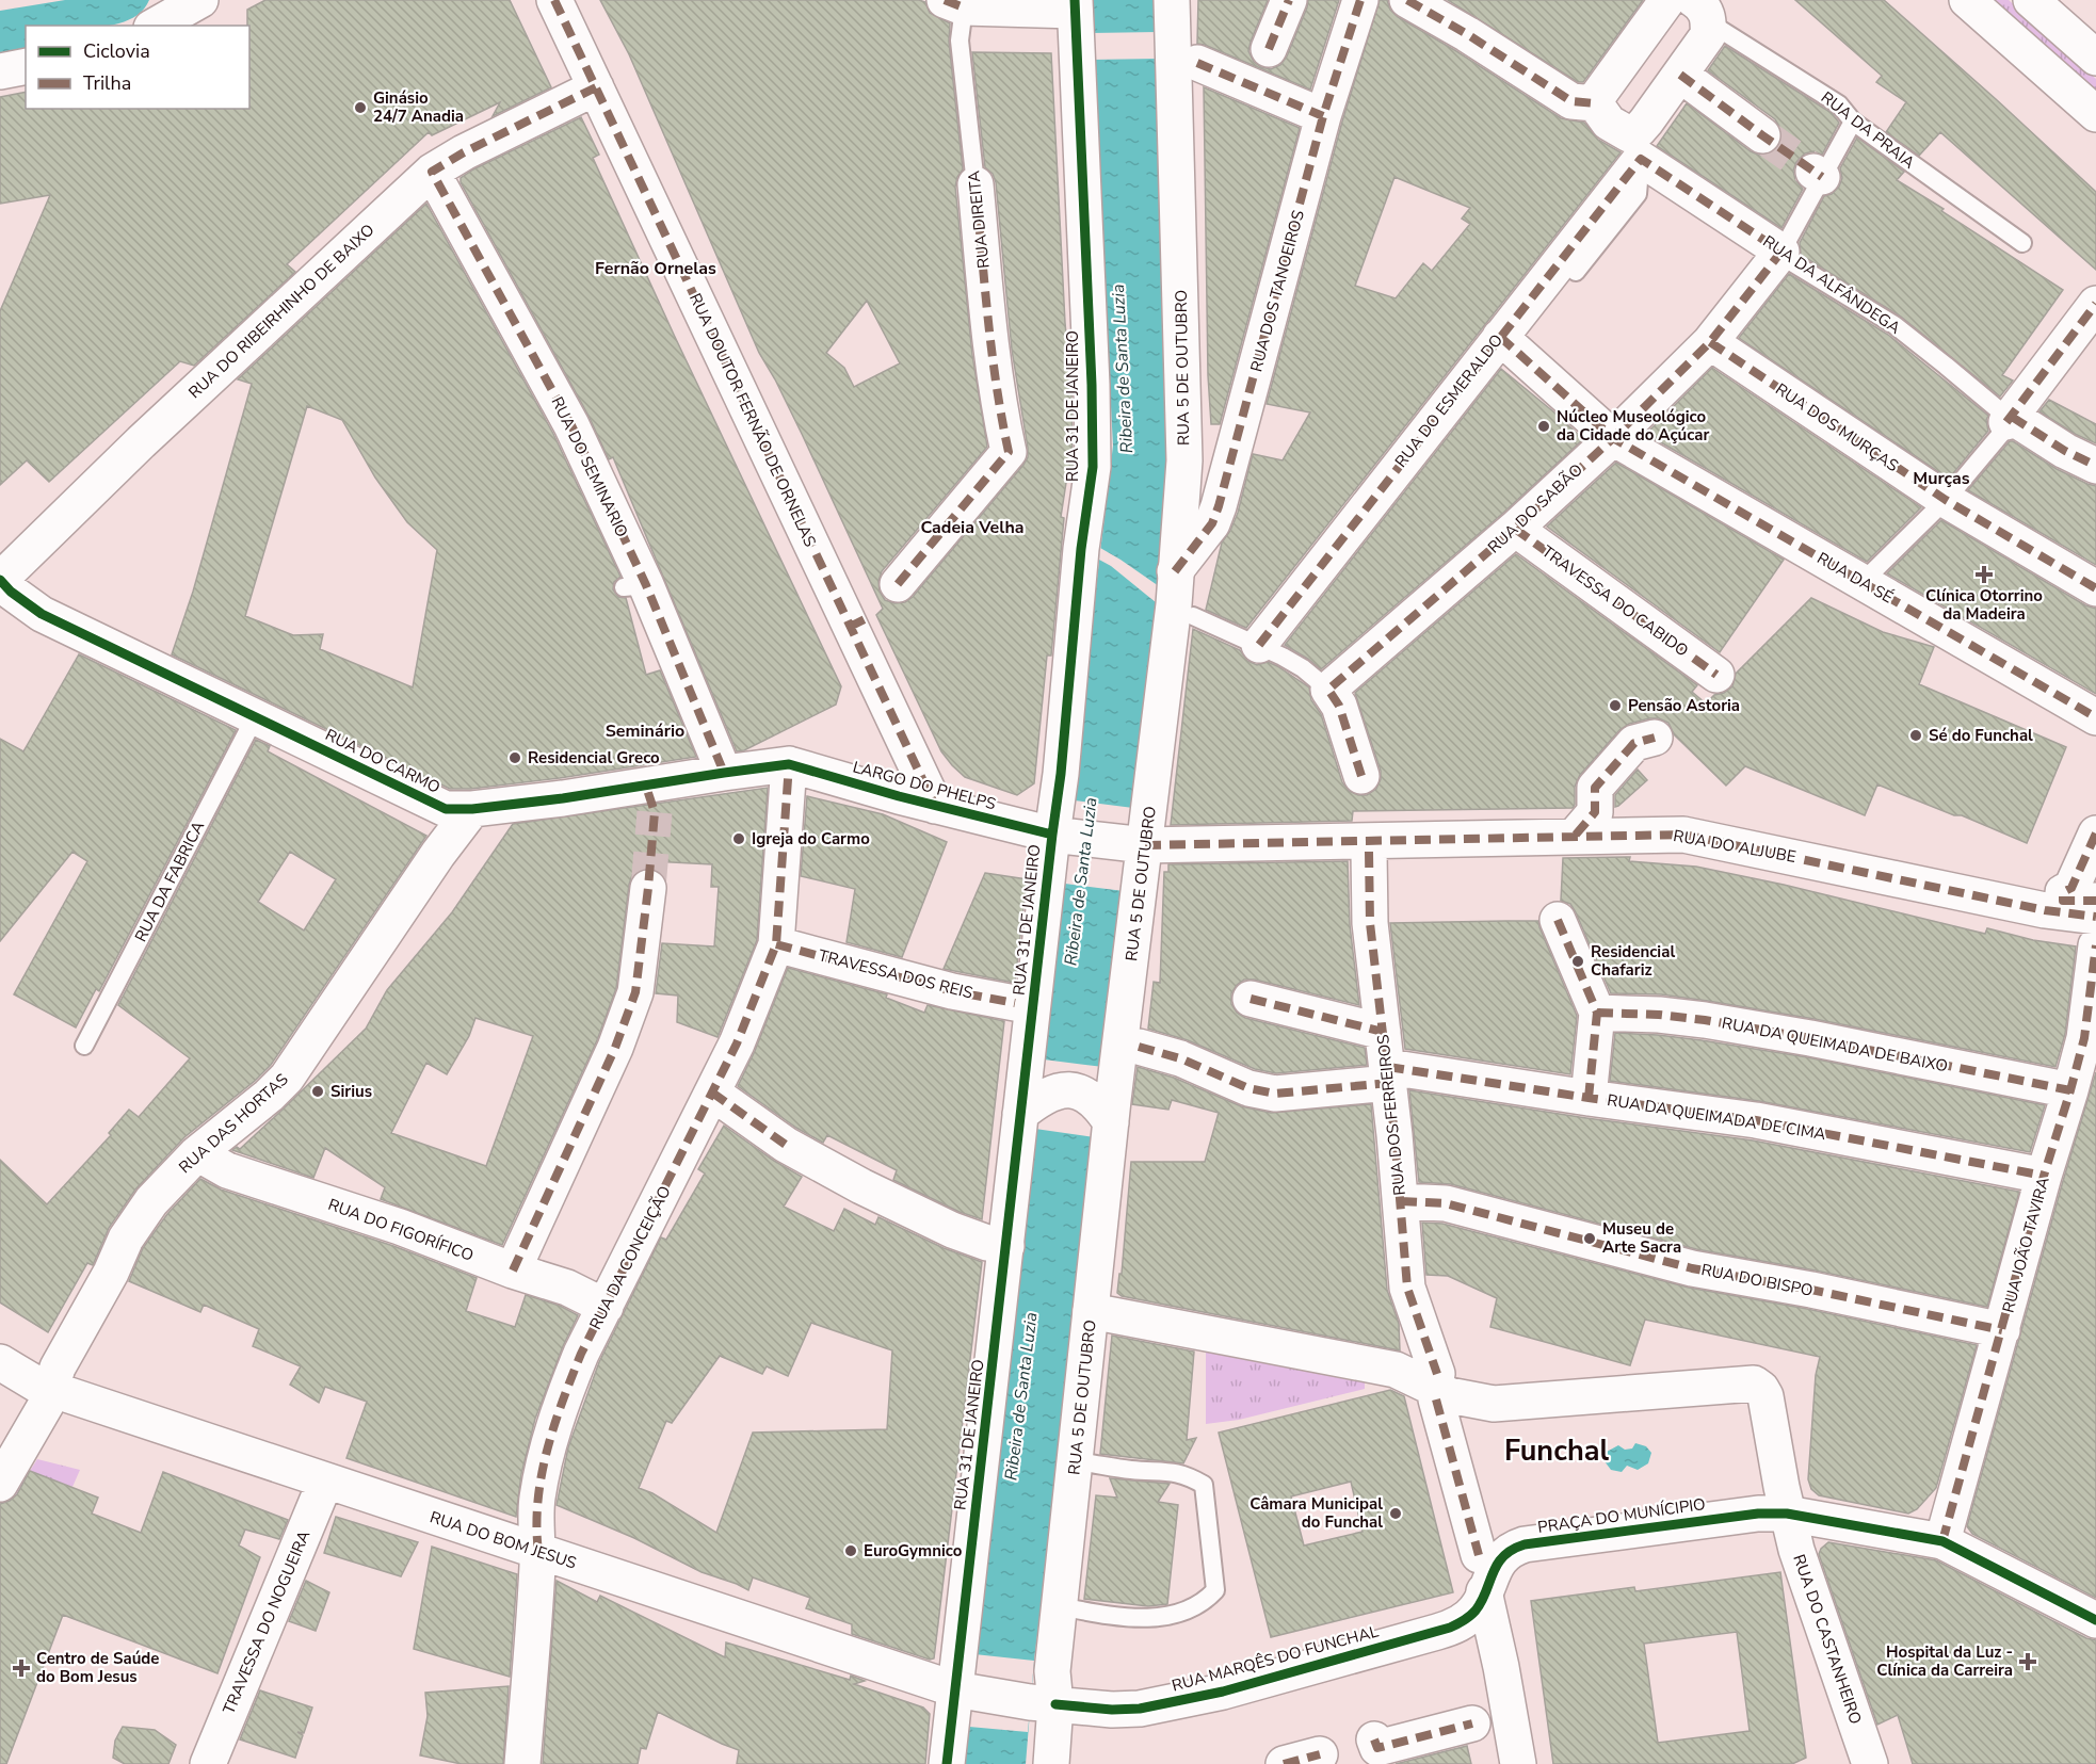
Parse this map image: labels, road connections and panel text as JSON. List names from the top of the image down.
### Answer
{
  "streets": {
    "street": [
      "RUA DIREITA",
      "RUA DA ALFÂNDEGA",
      "RUA DOS TANOEIROS",
      "RUA DO RIBEIRHINHO DE BAIXO",
      "RUA 5 DE OUTUBRO",
      "RUA DO ESMERALDO",
      "RUA 31 DE JANEIRO",
      "RUA DOUTOR FERNÃO DE ORNELAS",
      "RUA DOS MURÇAS",
      "RUA DO SEMINARIO",
      "RUA DO SABÃO",
      "RUA DA SÉ",
      "TRAVESSA DO CABIDO",
      "RUA DO CARMO",
      "LARGO DO PHELPS",
      "RUA DO ALJUBE",
      "TRAVESSA DOS REIS",
      "RUA DA QUEIMADA DE BAIXO",
      "RUA DOS FERREIROS",
      "RUA DA QUEIMADA DE CIMA",
      "RUA DAS HORTAS",
      "RUA DO FIGORÍFICO",
      "RUA JOÃO TAVIRA",
      "RUA DA CONCEIÇÃO",
      "RUA DO BISPO",
      "PRAÇA DO MUNÍCIPIO",
      "RUA DO BOM JESUS",
      "TRAVESSA DO NOGUEIRA",
      "RUA DO CASTANHEIRO",
      "RUA MARQÊS DO FUNCHAL"
    ],
    "lane": ["RUA DA PRAIA", "RUA DA FABRICA"]
  },
  "crossings": [
    ["RUA DA PRAIA", "RUA DO ESMERALDO"],
    ["RUA DA PRAIA", "RUA DO SABÃO"],
    ["RUA DA ALFÂNDEGA", "RUA DO ESMERALDO"],
    ["RUA DA ALFÂNDEGA", "RUA DO SABÃO"],
    ["RUA DOS TANOEIROS", "RUA 5 DE OUTUBRO"],
    ["RUA DO RIBEIRHINHO DE BAIXO", "RUA DOUTOR FERNÃO DE ORNELAS"],
    ["RUA DO RIBEIRHINHO DE BAIXO", "RUA DO SEMINARIO"],
    ["RUA DO RIBEIRHINHO DE BAIXO", "RUA DO CARMO"],
    ["RUA 5 DE OUTUBRO", "LARGO DO PHELPS"],
    ["RUA 5 DE OUTUBRO", "RUA DO ALJUBE"],
    ["RUA 5 DE OUTUBRO", "RUA DO BOM JESUS"],
    ["RUA 5 DE OUTUBRO", "RUA MARQÊS DO FUNCHAL"],
    ["RUA DO ESMERALDO", "RUA DA SÉ"],
    ["RUA 31 DE JANEIRO", "LARGO DO PHELPS"],
    ["RUA 31 DE JANEIRO", "RUA DO BOM JESUS"],
    ["RUA DOUTOR FERNÃO DE ORNELAS", "LARGO DO PHELPS"],
    ["RUA DOS MURÇAS", "RUA DO SABÃO"],
    ["RUA DO SEMINARIO", "RUA DO CARMO"],
    ["RUA DO SABÃO", "RUA DA SÉ"],
    ["RUA DO SABÃO", "TRAVESSA DO CABIDO"],
    ["RUA DO CARMO", "LARGO DO PHELPS"],
    ["RUA DO CARMO", "RUA DA FABRICA"],
    ["RUA DO CARMO", "RUA DAS HORTAS"],
    ["RUA DO CARMO", "RUA DA CONCEIÇÃO"],
    ["LARGO DO PHELPS", "RUA DO ALJUBE"],
    ["LARGO DO PHELPS", "RUA DA CONCEIÇÃO"],
    ["TRAVESSA DOS REIS", "RUA DA CONCEIÇÃO"],
    ["RUA DA QUEIMADA DE BAIXO", "RUA JOÃO TAVIRA"],
    ["RUA DOS FERREIROS", "RUA DA QUEIMADA DE CIMA"],
    ["RUA DOS FERREIROS", "RUA DO BISPO"],
    ["RUA DA QUEIMADA DE CIMA", "RUA JOÃO TAVIRA"],
    ["RUA DAS HORTAS", "RUA DO FIGORÍFICO"],
    ["RUA DAS HORTAS", "RUA DO BOM JESUS"],
    ["RUA DO FIGORÍFICO", "RUA DA CONCEIÇÃO"],
    ["RUA JOÃO TAVIRA", "RUA DO BISPO"],
    ["RUA JOÃO TAVIRA", "PRAÇA DO MUNÍCIPIO"],
    ["RUA DA CONCEIÇÃO", "RUA DO BOM JESUS"],
    ["PRAÇA DO MUNÍCIPIO", "RUA DO CASTANHEIRO"],
    ["PRAÇA DO MUNÍCIPIO", "RUA MARQÊS DO FUNCHAL"],
    ["RUA DO BOM JESUS", "TRAVESSA DO NOGUEIRA"],
    ["RUA DO BOM JESUS", "RUA MARQÊS DO FUNCHAL"]
  ],
  "districts": [
    "Fernão Ornelas",
    "Murças",
    "Cadeia Velha",
    "Seminário",
    "Funchal"
  ],
  "water": ["Ribeira de Santa Luzia"],
  "places": {
    "other": [
      "Ginásio 24/7 Anadia",
      "Núcleo Museológico da Cidade do Açúcar",
      "Pensão Astoria",
      "Sé do Funchal",
      "Residencial Greco",
      "Igreja do Carmo",
      "Residencial Chafariz",
      "Sirius",
      "Museu de Arte Sacra",
      "Câmara Municipal do Funchal",
      "EuroGymnico"
    ],
    "health": ["Clínica Otorrino da Madeira", "Hospital da Luz - Clínica da Carreira", "Centro de Saúde do Bom Jesus"]
  },
  "legend": ["Ciclovia", "Trilha"]
}
